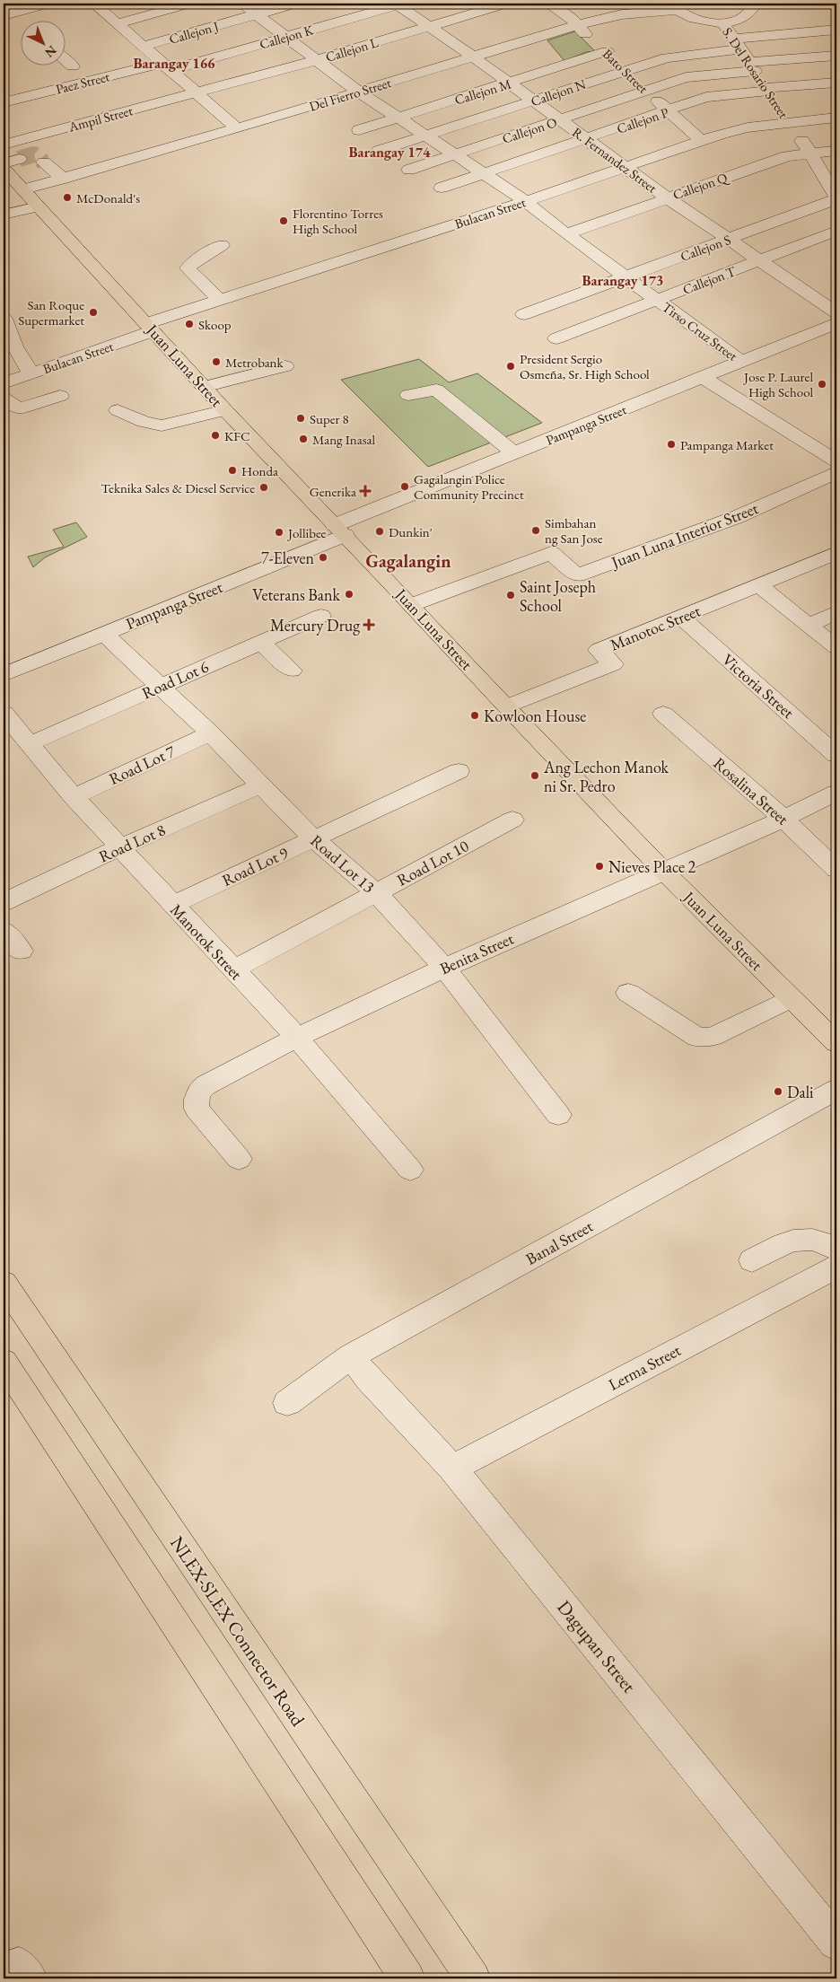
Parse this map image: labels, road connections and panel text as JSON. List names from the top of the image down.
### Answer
{
  "streets": {
    "main road": ["Juan Luna Street", "NLEX-SLEX Connector Road"],
    "street": [
      "Callejon J",
      "Callejon K",
      "Callejon L",
      "Bato Street",
      "S. Del Rosario Street",
      "Paez Street",
      "Callejon M",
      "Callejon N",
      "Del Fierro Street",
      "Ampil Street",
      "Callejon P",
      "Callejon O",
      "R. Fernandez Street",
      "Callejon Q",
      "Bulacan Street",
      "Callejon S",
      "Callejon T",
      "Tirso Cruz Street",
      "Pampanga Street",
      "Juan Luna Interior Street",
      "Manotoc Street",
      "Road Lot 6",
      "Victoria Street",
      "Road Lot 7",
      "Rosalina Street",
      "Road Lot 8",
      "Road Lot 10",
      "Road Lot 13",
      "Road Lot 9",
      "Manotok Street",
      "Benita Street",
      "Banal Street",
      "Lerma Street",
      "Dagupan Street"
    ]
  },
  "crossings": [
    ["Callejon J", "Tirso Cruz Street"],
    ["Callejon K", "Paez Street"],
    ["Callejon K", "R. Fernandez Street"],
    ["Callejon K", "Tirso Cruz Street"],
    ["Callejon L", "Ampil Street"],
    ["Callejon L", "R. Fernandez Street"],
    ["Callejon L", "Tirso Cruz Street"],
    ["Bato Street", "Callejon M"],
    ["Bato Street", "Callejon N"],
    ["Bato Street", "Del Fierro Street"],
    ["Bato Street", "Callejon P"],
    ["Bato Street", "Callejon O"],
    ["Bato Street", "Bulacan Street"],
    ["S. Del Rosario Street", "Callejon N"],
    ["S. Del Rosario Street", "Callejon P"],
    ["S. Del Rosario Street", "Callejon O"],
    ["S. Del Rosario Street", "Callejon Q"],
    ["S. Del Rosario Street", "Bulacan Street"],
    ["S. Del Rosario Street", "Callejon S"],
    ["Callejon M", "R. Fernandez Street"],
    ["Callejon M", "Tirso Cruz Street"],
    ["Callejon N", "R. Fernandez Street"],
    ["Callejon N", "Tirso Cruz Street"],
    ["Del Fierro Street", "R. Fernandez Street"],
    ["Del Fierro Street", "Tirso Cruz Street"],
    ["Del Fierro Street", "Juan Luna Street"],
    ["Callejon P", "R. Fernandez Street"],
    ["Callejon P", "Tirso Cruz Street"],
    ["Callejon O", "R. Fernandez Street"],
    ["Callejon O", "Tirso Cruz Street"],
    ["R. Fernandez Street", "Callejon Q"],
    ["R. Fernandez Street", "Bulacan Street"],
    ["R. Fernandez Street", "Callejon S"],
    ["R. Fernandez Street", "Callejon T"],
    ["Callejon Q", "Tirso Cruz Street"],
    ["Bulacan Street", "Tirso Cruz Street"],
    ["Bulacan Street", "Juan Luna Street"],
    ["Callejon S", "Tirso Cruz Street"],
    ["Callejon T", "Tirso Cruz Street"],
    ["Tirso Cruz Street", "Pampanga Street"],
    ["Juan Luna Street", "Pampanga Street"],
    ["Juan Luna Street", "Juan Luna Interior Street"],
    ["Juan Luna Street", "Manotoc Street"],
    ["Juan Luna Street", "Benita Street"],
    ["Pampanga Street", "Road Lot 13"],
    ["Manotoc Street", "Victoria Street"],
    ["Road Lot 6", "Road Lot 13"],
    ["Road Lot 6", "Manotok Street"],
    ["Road Lot 7", "Road Lot 13"],
    ["Road Lot 7", "Manotok Street"],
    ["Rosalina Street", "Benita Street"],
    ["Road Lot 8", "Road Lot 13"],
    ["Road Lot 8", "Manotok Street"],
    ["Road Lot 10", "Road Lot 13"],
    ["Road Lot 10", "Manotok Street"],
    ["Road Lot 13", "Road Lot 9"],
    ["Road Lot 13", "Benita Street"],
    ["Road Lot 9", "Manotok Street"],
    ["Manotok Street", "Benita Street"],
    ["Banal Street", "Dagupan Street"],
    ["Lerma Street", "Dagupan Street"]
  ],
  "districts": [
    "Barangay 166",
    "Barangay 174",
    "Barangay 173",
    "Gagalangin"
  ],
  "places": {
    "other": [
      "McDonald's",
      "Florentino Torres High School",
      "San Roque Supermarket",
      "Skoop",
      "Metrobank",
      "President Sergio Osmeña, Sr. High School",
      "Jose P. Laurel High School",
      "Super 8",
      "KFC",
      "Mang Inasal",
      "Pampanga Market",
      "Honda",
      "Gagalangin Police Community Precinct",
      "Teknika Sales & Diesel Service",
      "Simbahan ng San Jose",
      "Dunkin'",
      "Jollibee",
      "7-Eleven",
      "Veterans Bank",
      "Saint Joseph School",
      "Kowloon House",
      "Ang Lechon Manok ni Sr. Pedro",
      "Nieves Place 2",
      "Dali"
    ],
    "health": ["Generika", "Mercury Drug"]
  },
  "north": "bottom right"
}
